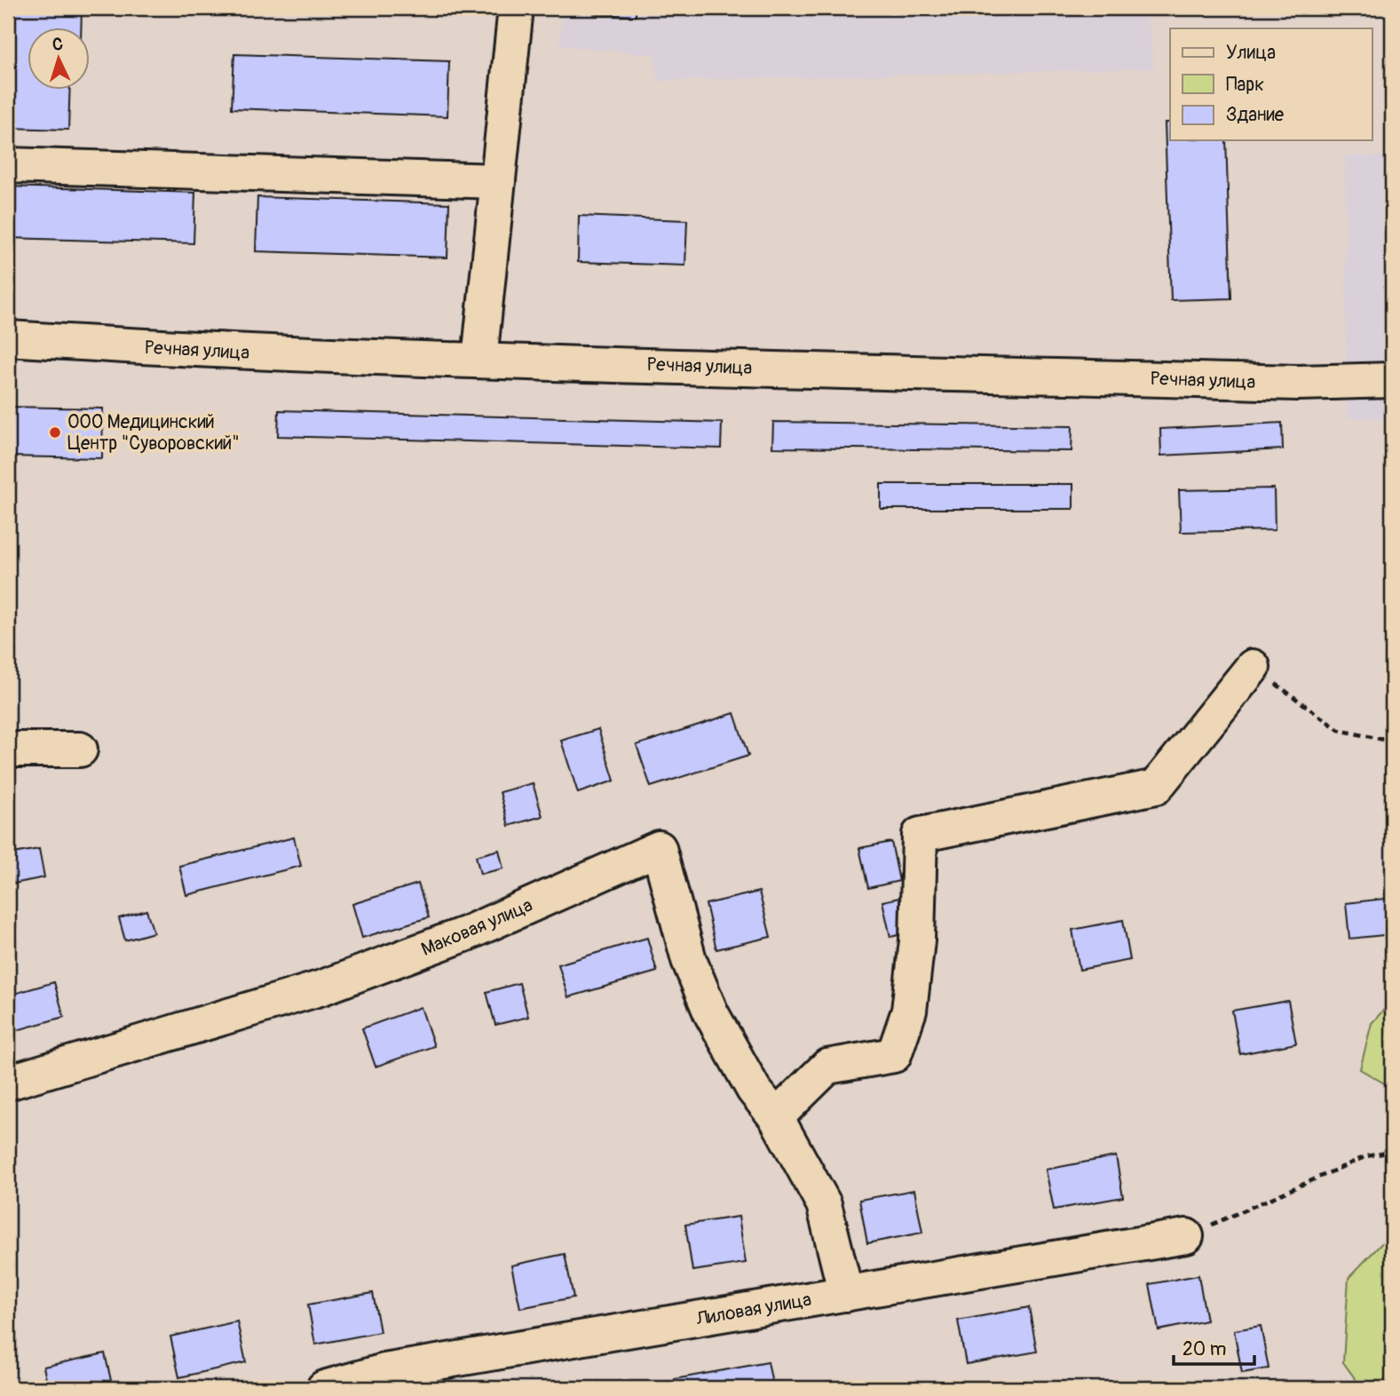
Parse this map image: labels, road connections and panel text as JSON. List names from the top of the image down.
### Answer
{
  "streets": {
    "street": ["Речная улица", "Маковая улица", "Лиловая улица"]
  },
  "crossings": [
    ["Маковая улица", "Лиловая улица"]
  ],
  "places": ["ООО Медицинский Центр \"Суворовский\""],
  "legend": ["Улица", "Парк", "Здание"],
  "scale_bar": "20 m",
  "north": "top"
}
